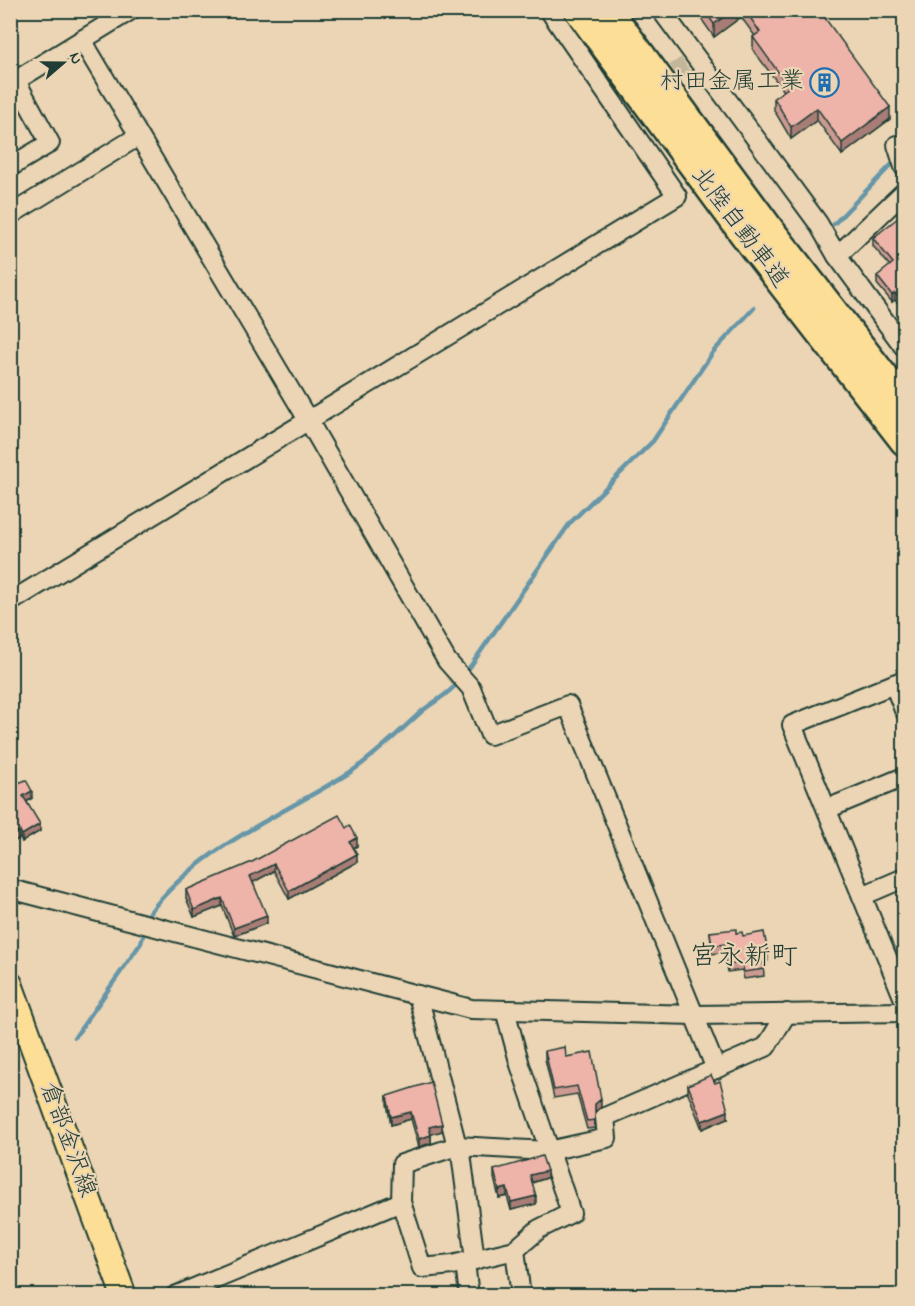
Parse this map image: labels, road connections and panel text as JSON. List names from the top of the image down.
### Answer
{
  "streets": {
    "highway": ["北陸自動車道"],
    "main road": ["倉部金沢線"]
  },
  "districts": ["宮永新町"],
  "places": {
    "building": ["村田金属工業"]
  },
  "north": "right"
}
